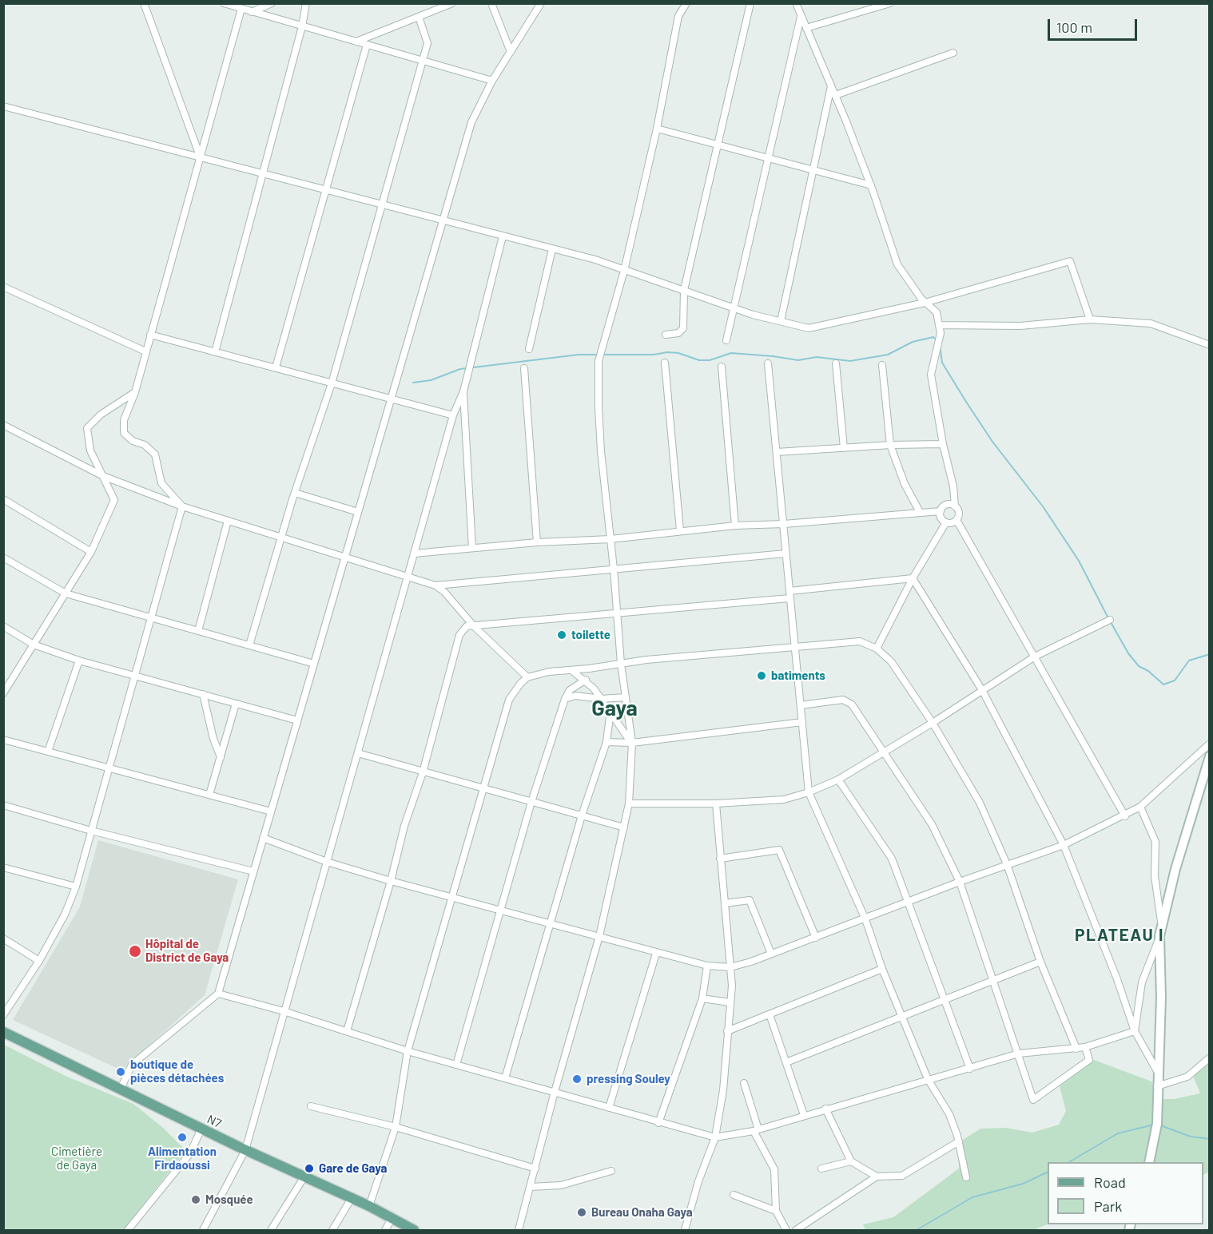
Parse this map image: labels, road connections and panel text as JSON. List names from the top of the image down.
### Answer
{
  "streets": {
    "main road": ["N7"]
  },
  "districts": ["Gaya", "PLATEAU I"],
  "parks": ["Cimetière de Gaya"],
  "places": [
    "toilette",
    "batiments",
    "Hôpital de District de Gaya",
    "boutique de pièces détachées",
    "pressing Souley",
    "Alimentation Firdaoussi",
    "Gare de Gaya",
    "Mosquée",
    "Bureau Onaha Gaya"
  ],
  "legend": ["Road", "Park"],
  "scale_bar": "100 m"
}
